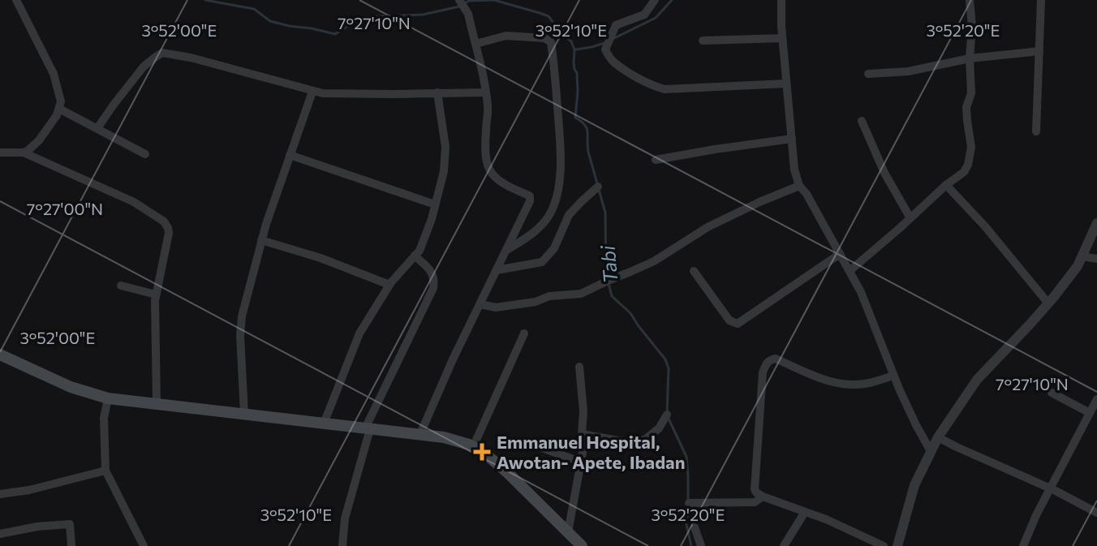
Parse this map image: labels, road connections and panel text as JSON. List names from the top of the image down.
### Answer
{
  "water": ["Tabi"],
  "places": {
    "health": ["Emmanuel Hospital, Awotan- Apete, Ibadan"]
  },
  "coordinates": [
    "7°27'10\"N",
    "3°52'00\"E",
    "3°52'10\"E",
    "3°52'20\"E",
    "7°27'00\"N"
  ]
}
